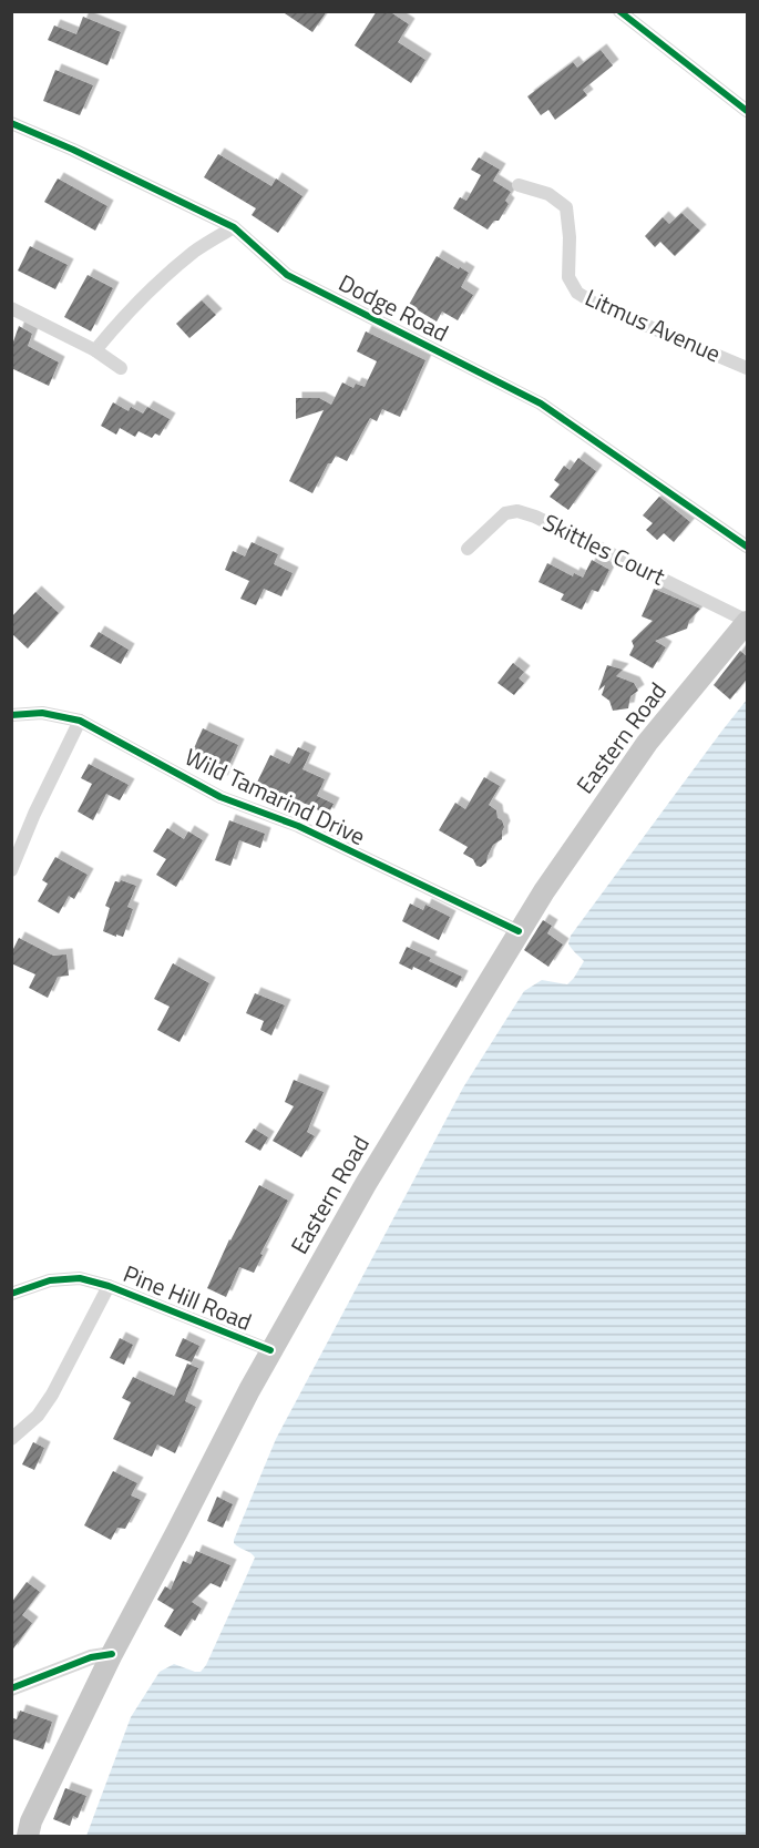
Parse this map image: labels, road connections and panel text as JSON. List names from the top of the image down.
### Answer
{
  "streets": {
    "highway": ["Eastern Road"],
    "street": [
      "Dodge Road",
      "Litmus Avenue",
      "Skittles Court",
      "Wild Tamarind Drive",
      "Pine Hill Road"
    ]
  },
  "crossings": [
    ["Skittles Court", "Eastern Road"],
    ["Eastern Road", "Wild Tamarind Drive"],
    ["Eastern Road", "Pine Hill Road"]
  ]
}
